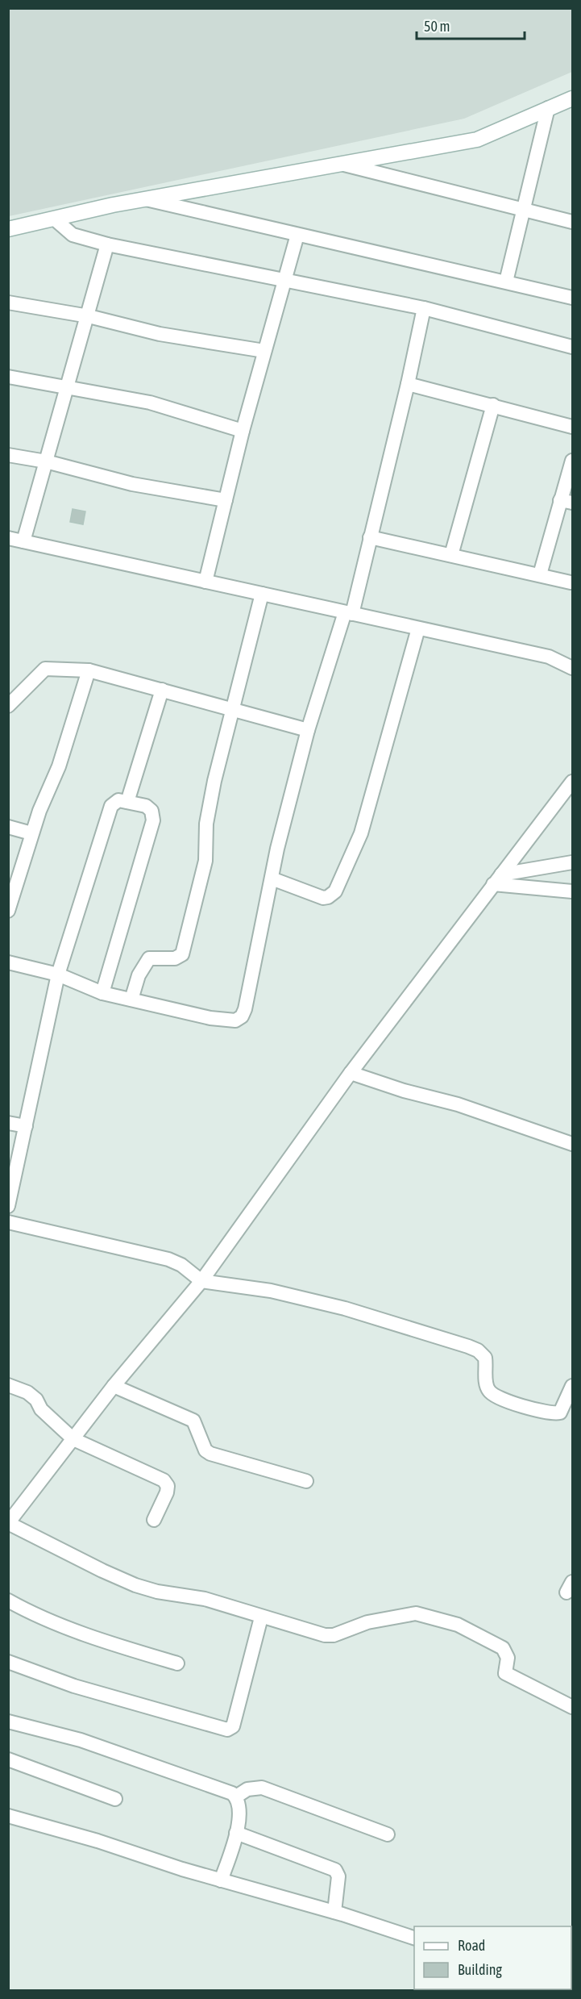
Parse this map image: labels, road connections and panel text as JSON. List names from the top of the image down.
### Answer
{
  "legend": ["Road", "Building"],
  "scale_bar": "50 m"
}
